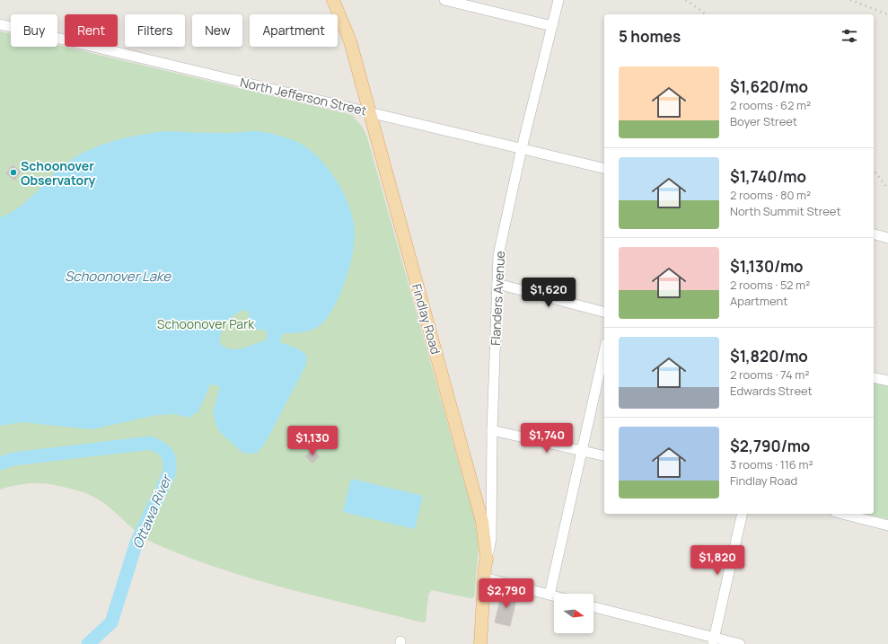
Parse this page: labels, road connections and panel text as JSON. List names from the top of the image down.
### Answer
{
  "streets": {
    "main road": ["Findlay Road"],
    "street": ["North Jefferson Street", "Flanders Avenue"]
  },
  "crossings": [
    ["North Jefferson Street", "Flanders Avenue"],
    ["North Jefferson Street", "Findlay Road"],
    ["Flanders Avenue", "Findlay Road"]
  ],
  "water": ["Schoonover Lake", "Ottawa River"],
  "parks": ["Schoonover Park"],
  "places": ["Schoonover Observatory"],
  "north": "right",
  "page": {
    "chip": [
      "Buy",
      "Rent",
      "Filters",
      "New",
      "Apartment"
    ],
    "heading": "5 homes",
    "list": [
      {
        "name": "$1,620/mo",
        "note": "2 rooms · 62 m² · Boyer Street"
      },
      {
        "name": "$1,740/mo",
        "note": "2 rooms · 80 m² · North Summit Street"
      },
      {
        "name": "$1,130/mo",
        "note": "2 rooms · 52 m² · Apartment"
      },
      {
        "name": "$1,820/mo",
        "note": "2 rooms · 74 m² · Edwards Street"
      },
      {
        "name": "$2,790/mo",
        "note": "3 rooms · 116 m² · Findlay Road"
      }
    ],
    "price": [
      "$1,620",
      "$1,740",
      "$1,130",
      "$1,820",
      "$2,790"
    ]
  }
}
